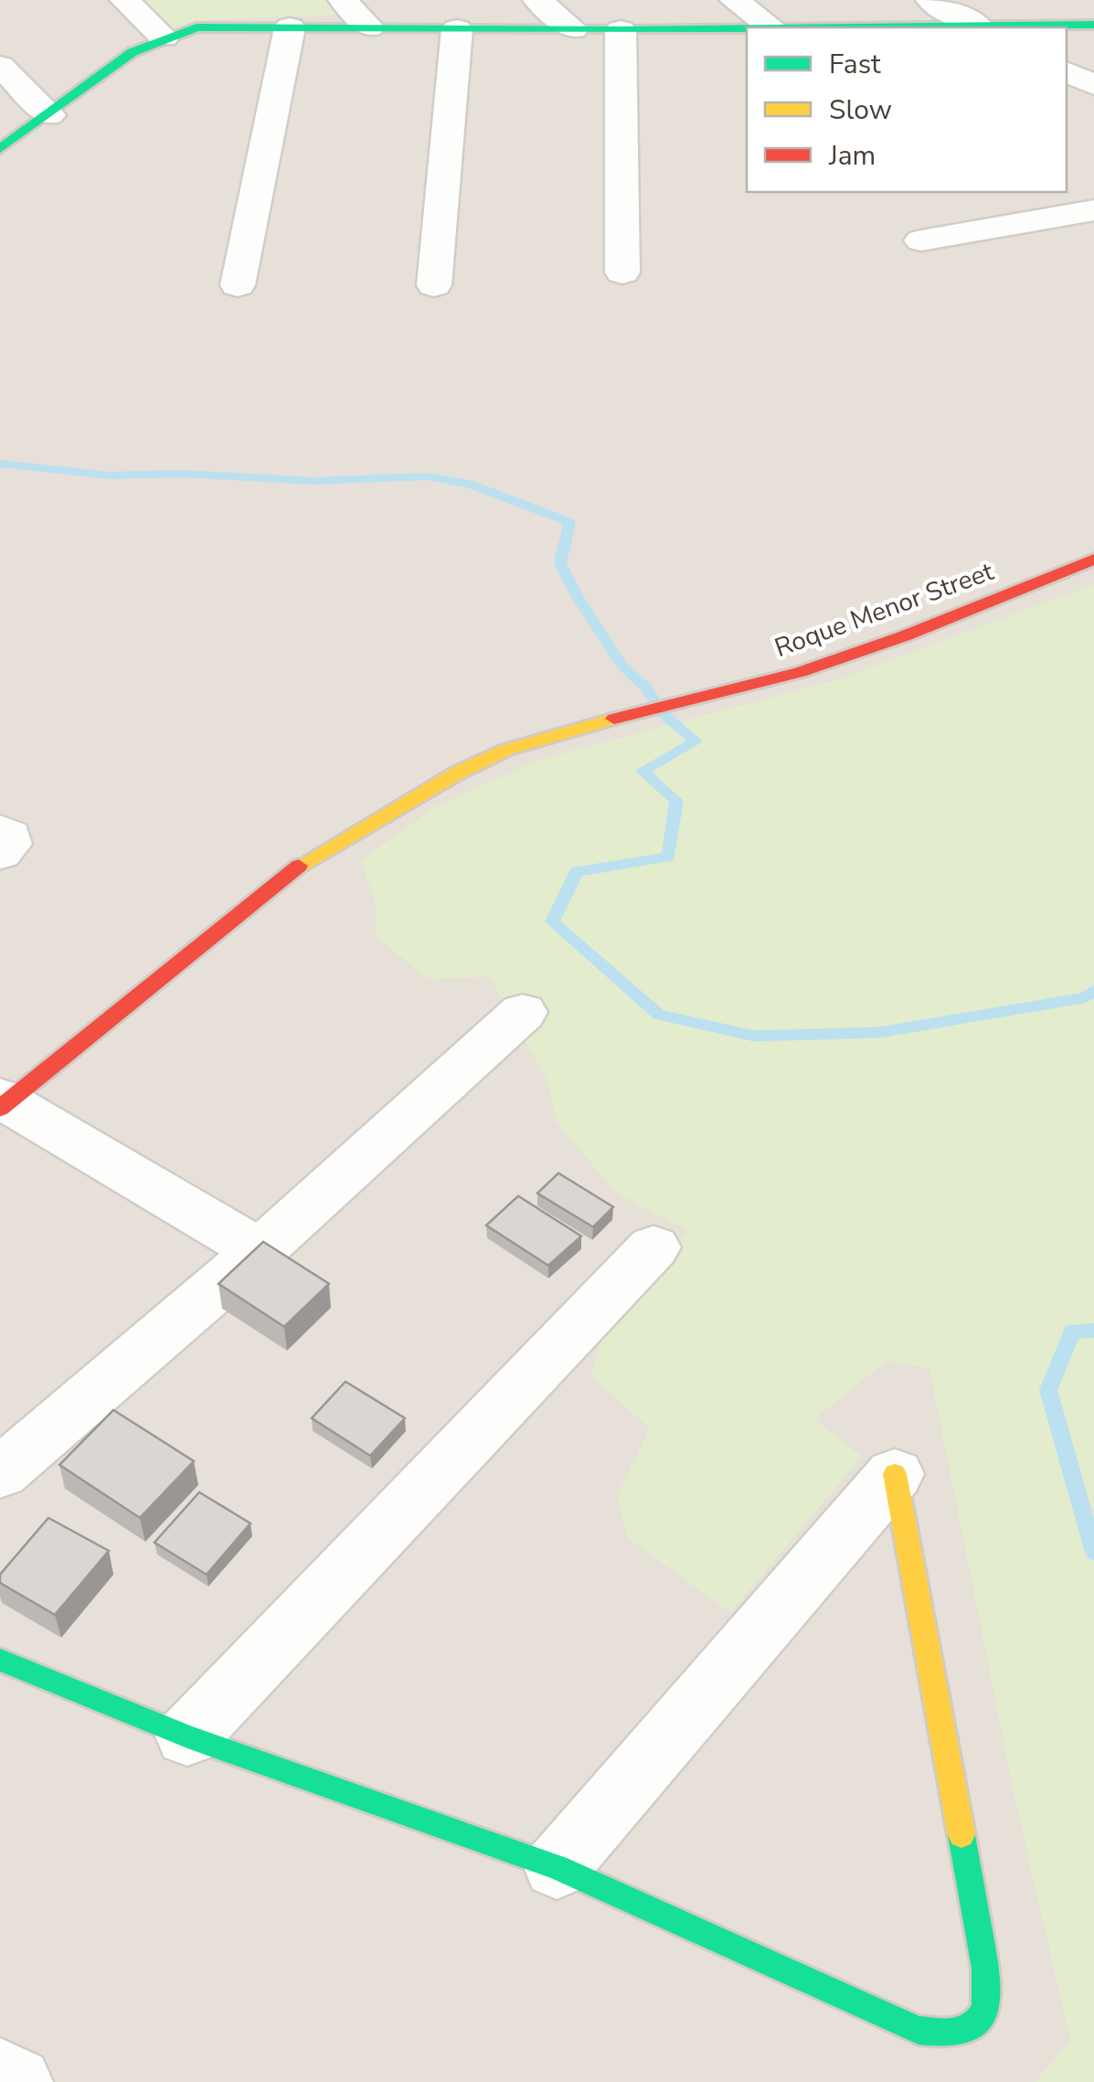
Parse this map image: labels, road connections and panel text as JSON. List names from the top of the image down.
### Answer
{
  "streets": {
    "street": ["Roque Menor Street"]
  },
  "legend": ["Fast", "Slow", "Jam"]
}
